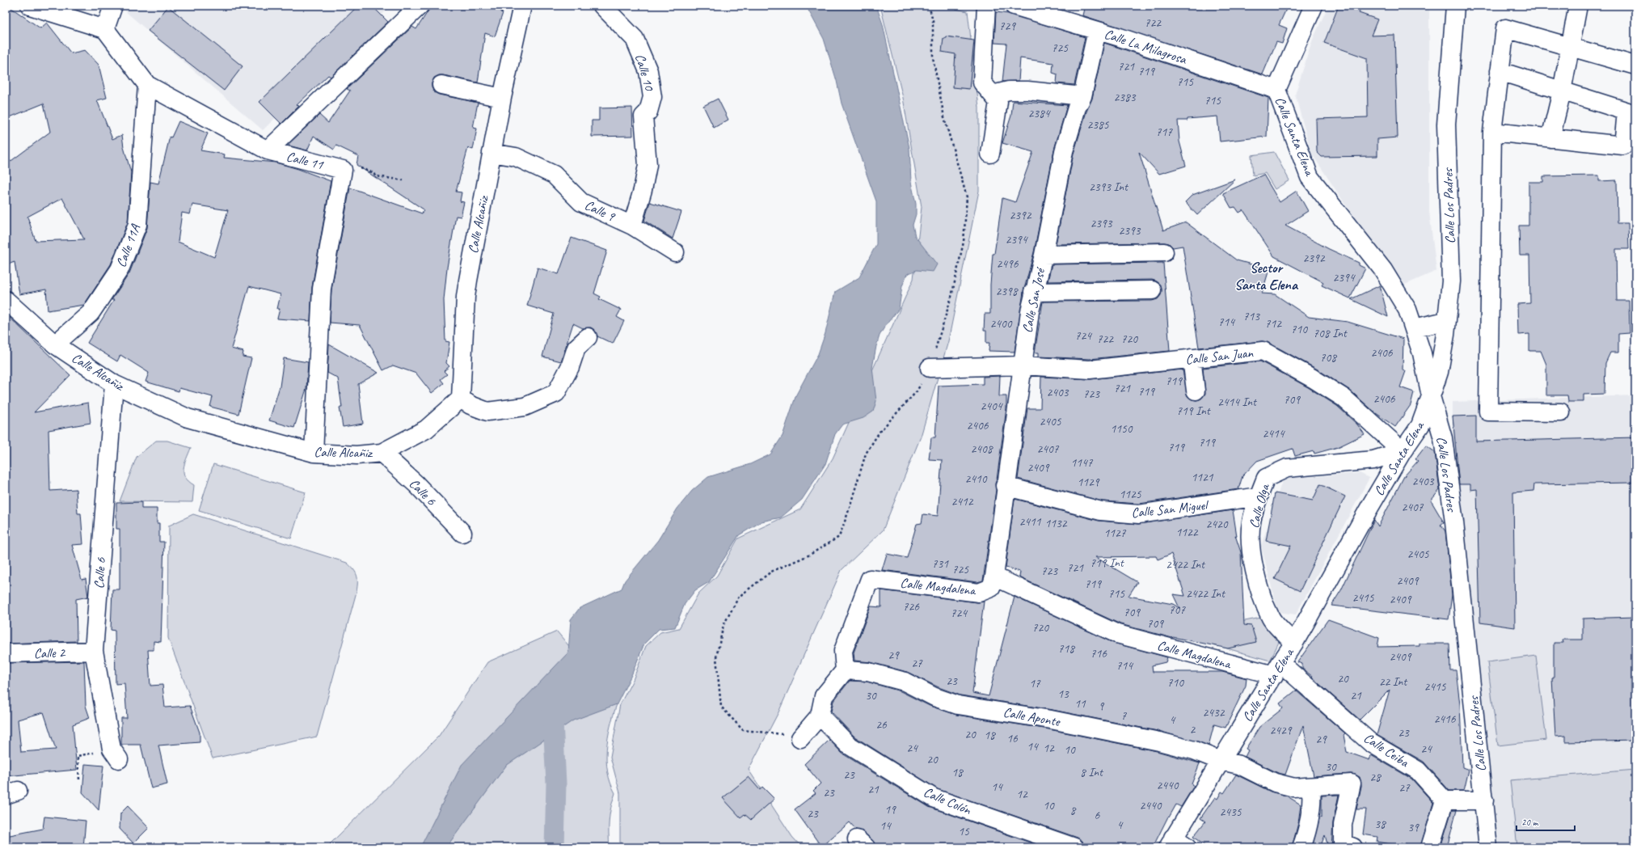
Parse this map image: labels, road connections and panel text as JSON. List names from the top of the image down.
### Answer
{
  "streets": {
    "street": [
      "Calle La Milagrosa",
      "Calle 10",
      "Calle Santa Elena",
      "Calle 11",
      "Calle Los Padres",
      "Calle 9",
      "Calle Alcañiz",
      "Calle 11A",
      "Calle San José",
      "Calle San Juan",
      "Calle 6",
      "Calle Olga",
      "Calle San Miguel",
      "Calle Magdalena",
      "Calle 2",
      "Calle Aponte",
      "Calle Ceiba",
      "Calle Colón"
    ]
  },
  "crossings": [
    ["Calle La Milagrosa", "Calle Santa Elena"],
    ["Calle La Milagrosa", "Calle San José"],
    ["Calle 10", "Calle 9"],
    ["Calle Santa Elena", "Calle Los Padres"],
    ["Calle Santa Elena", "Calle San Juan"],
    ["Calle Santa Elena", "Calle Olga"],
    ["Calle Santa Elena", "Calle Magdalena"],
    ["Calle Santa Elena", "Calle Aponte"],
    ["Calle Santa Elena", "Calle Ceiba"],
    ["Calle 11", "Calle 11A"],
    ["Calle 9", "Calle Alcañiz"],
    ["Calle Alcañiz", "Calle 11A"],
    ["Calle Alcañiz", "Calle 6"],
    ["Calle San José", "Calle San Juan"],
    ["Calle San José", "Calle San Miguel"],
    ["Calle San José", "Calle Magdalena"],
    ["Calle San Juan", "Calle Olga"],
    ["Calle 6", "Calle 2"],
    ["Calle Olga", "Calle San Miguel"],
    ["Calle Magdalena", "Calle Aponte"],
    ["Calle Magdalena", "Calle Ceiba"]
  ],
  "districts": ["Sector Santa Elena"],
  "house_numbers": [
    "722",
    "729",
    "725",
    "721",
    "719",
    "715",
    "2383",
    "715",
    "2384",
    "2385",
    "717",
    "2393 Int",
    "2392",
    "2393",
    "2393",
    "2394",
    "2392",
    "2496",
    "2394",
    "2398",
    "713",
    "714",
    "2400",
    "712",
    "710",
    "708 Int",
    "724",
    "722",
    "720",
    "2406",
    "708",
    "719",
    "721",
    "719",
    "2403",
    "723",
    "2406",
    "709",
    "2414 Int",
    "2404",
    "719 Int",
    "2405",
    "2406",
    "1150",
    "2414",
    "719",
    "719",
    "2408",
    "2407",
    "1147",
    "2409",
    "1121",
    "2410",
    "2403",
    "1129",
    "1125",
    "2412",
    "2407",
    "2411",
    "1132",
    "2420",
    "1122",
    "1127",
    "2405",
    "719 Int",
    "731",
    "2422 Int",
    "721",
    "725",
    "723",
    "2409",
    "719",
    "715",
    "2422 Int",
    "2415",
    "2409",
    "726",
    "707",
    "709",
    "724",
    "709",
    "720",
    "718",
    "716",
    "29",
    "2409",
    "27",
    "714",
    "20",
    "23",
    "22 Int",
    "710",
    "17",
    "2415",
    "13",
    "30",
    "21",
    "11",
    "9",
    "2432",
    "7",
    "2416",
    "4",
    "26",
    "2",
    "2429",
    "23",
    "20",
    "18",
    "16",
    "29",
    "14",
    "24",
    "12",
    "24",
    "10",
    "20",
    "30",
    "18",
    "8 Int",
    "23",
    "28",
    "2440",
    "14",
    "27",
    "21",
    "23",
    "12",
    "10",
    "2440",
    "19",
    "8",
    "2435",
    "23",
    "6",
    "38",
    "4",
    "14",
    "39",
    "15"
  ],
  "scale_bar": "20 m"
}
